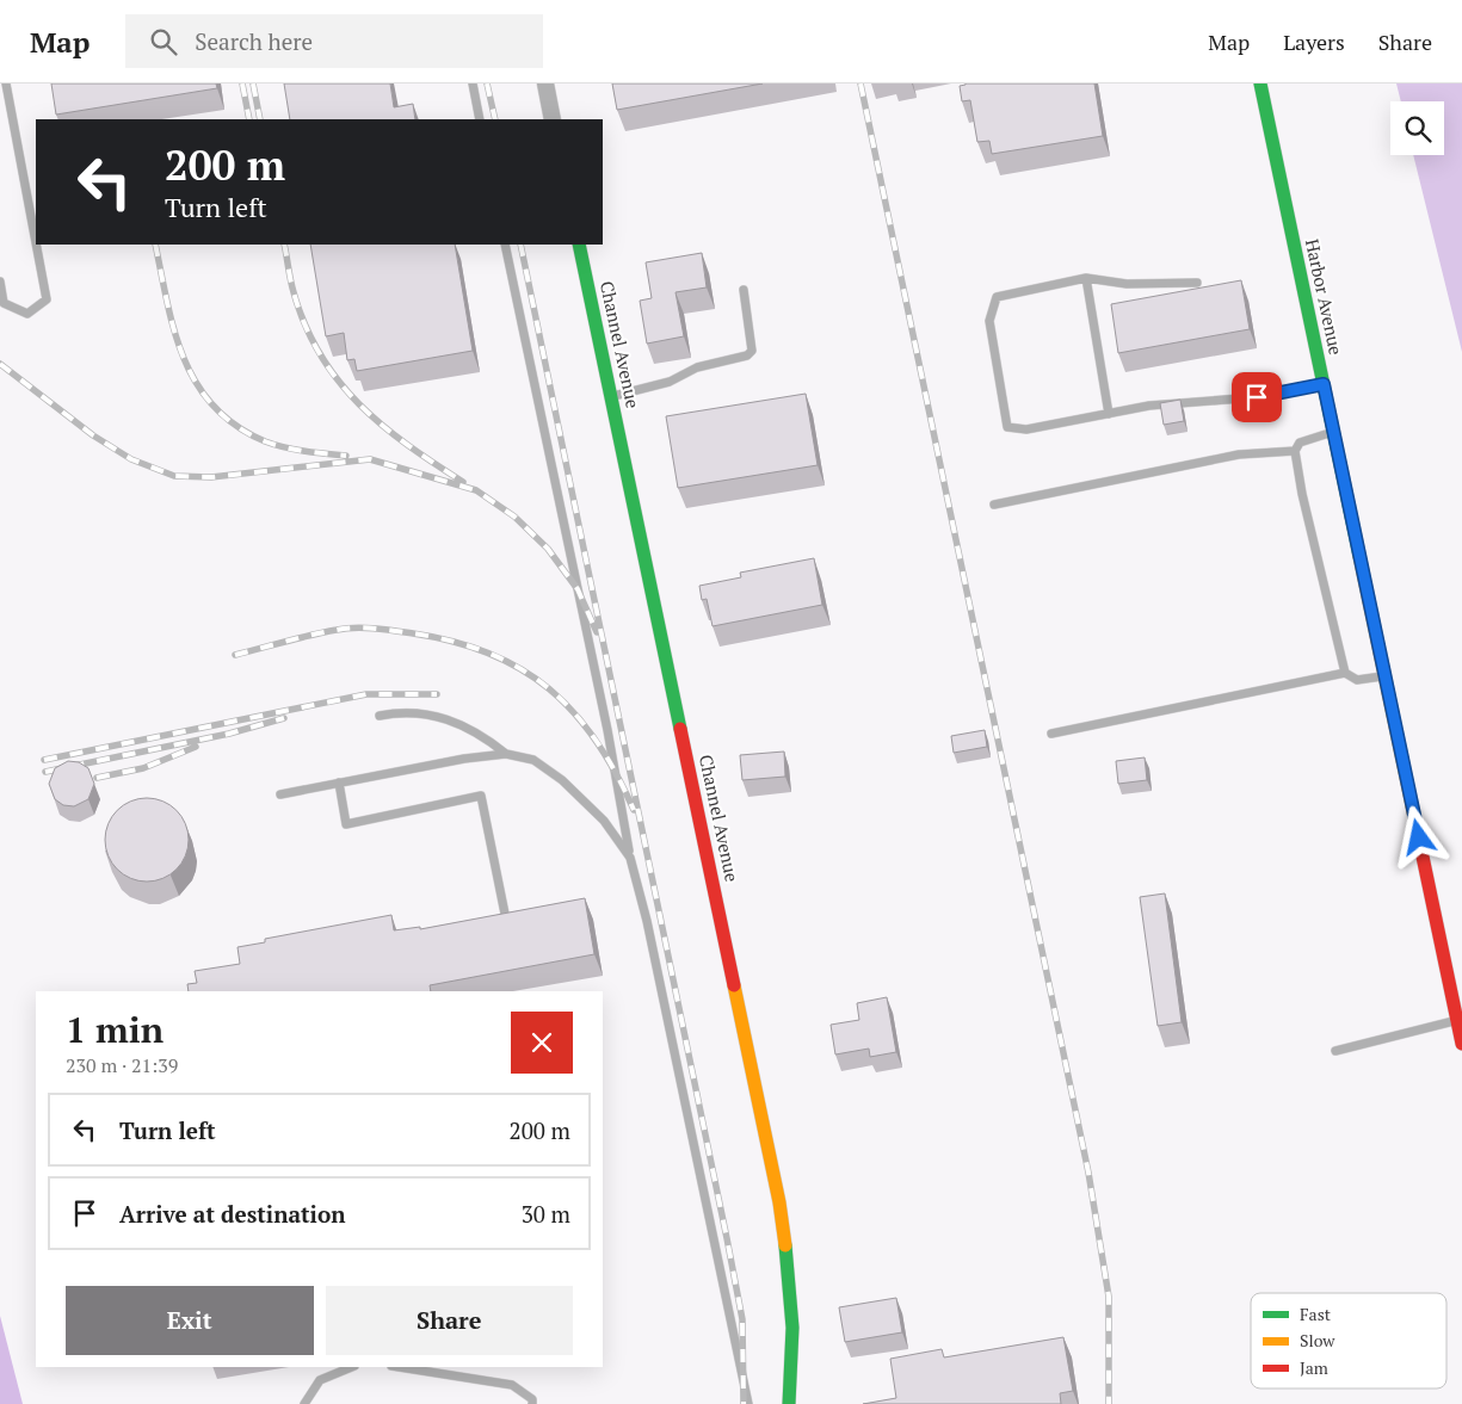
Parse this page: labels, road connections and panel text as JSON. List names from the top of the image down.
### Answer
{
  "streets": {
    "street": ["Harbor Avenue", "Channel Avenue"]
  },
  "legend": ["Fast", "Slow", "Jam"],
  "page": {
    "header": "Map",
    "search": "Search here",
    "nav": ["Map", "Layers", "Share"],
    "turn": ["200 m", "Turn left"],
    "heading": ["1 min", "230 m · 21:39"],
    "list": [
      {
        "name": "Turn left",
        "value": "200 m"
      },
      {
        "name": "Arrive at destination",
        "value": "30 m"
      }
    ],
    "buttons": ["Exit", "Share"]
  }
}
